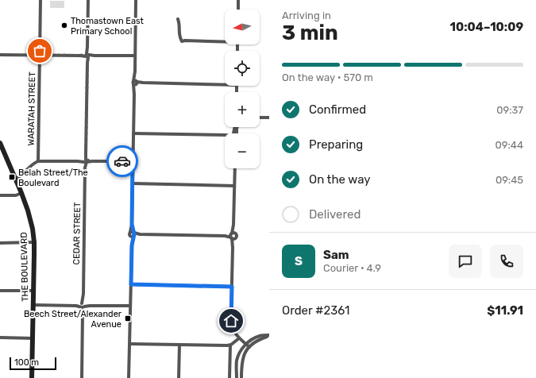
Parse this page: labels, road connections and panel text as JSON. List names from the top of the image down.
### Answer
{
  "streets": {
    "street": ["WARATAH STREET", "CEDAR STREET", "THE BOULEVARD"]
  },
  "places": {
    "other": ["Thomastown East Primary School"],
    "transit": ["Belah Street/The Boulevard", "Beech Street/Alexander Avenue"]
  },
  "scale_bar": "100 m",
  "north": "left",
  "page": {
    "heading": ["3 min", "Arriving in", "10:04–10:09"],
    "panel": [
      "Sam",
      "Courier · 4.9",
      "Order #2361",
      "$11.91"
    ],
    "map_buttons": ["+", "−"],
    "bar": "On the way · 570 m",
    "list": [
      ["Confirmed", "09:37"],
      ["Preparing", "09:44"],
      ["On the way", "09:45"],
      "Delivered"
    ],
    "round": "S",
    "scale": "100 m"
  }
}
